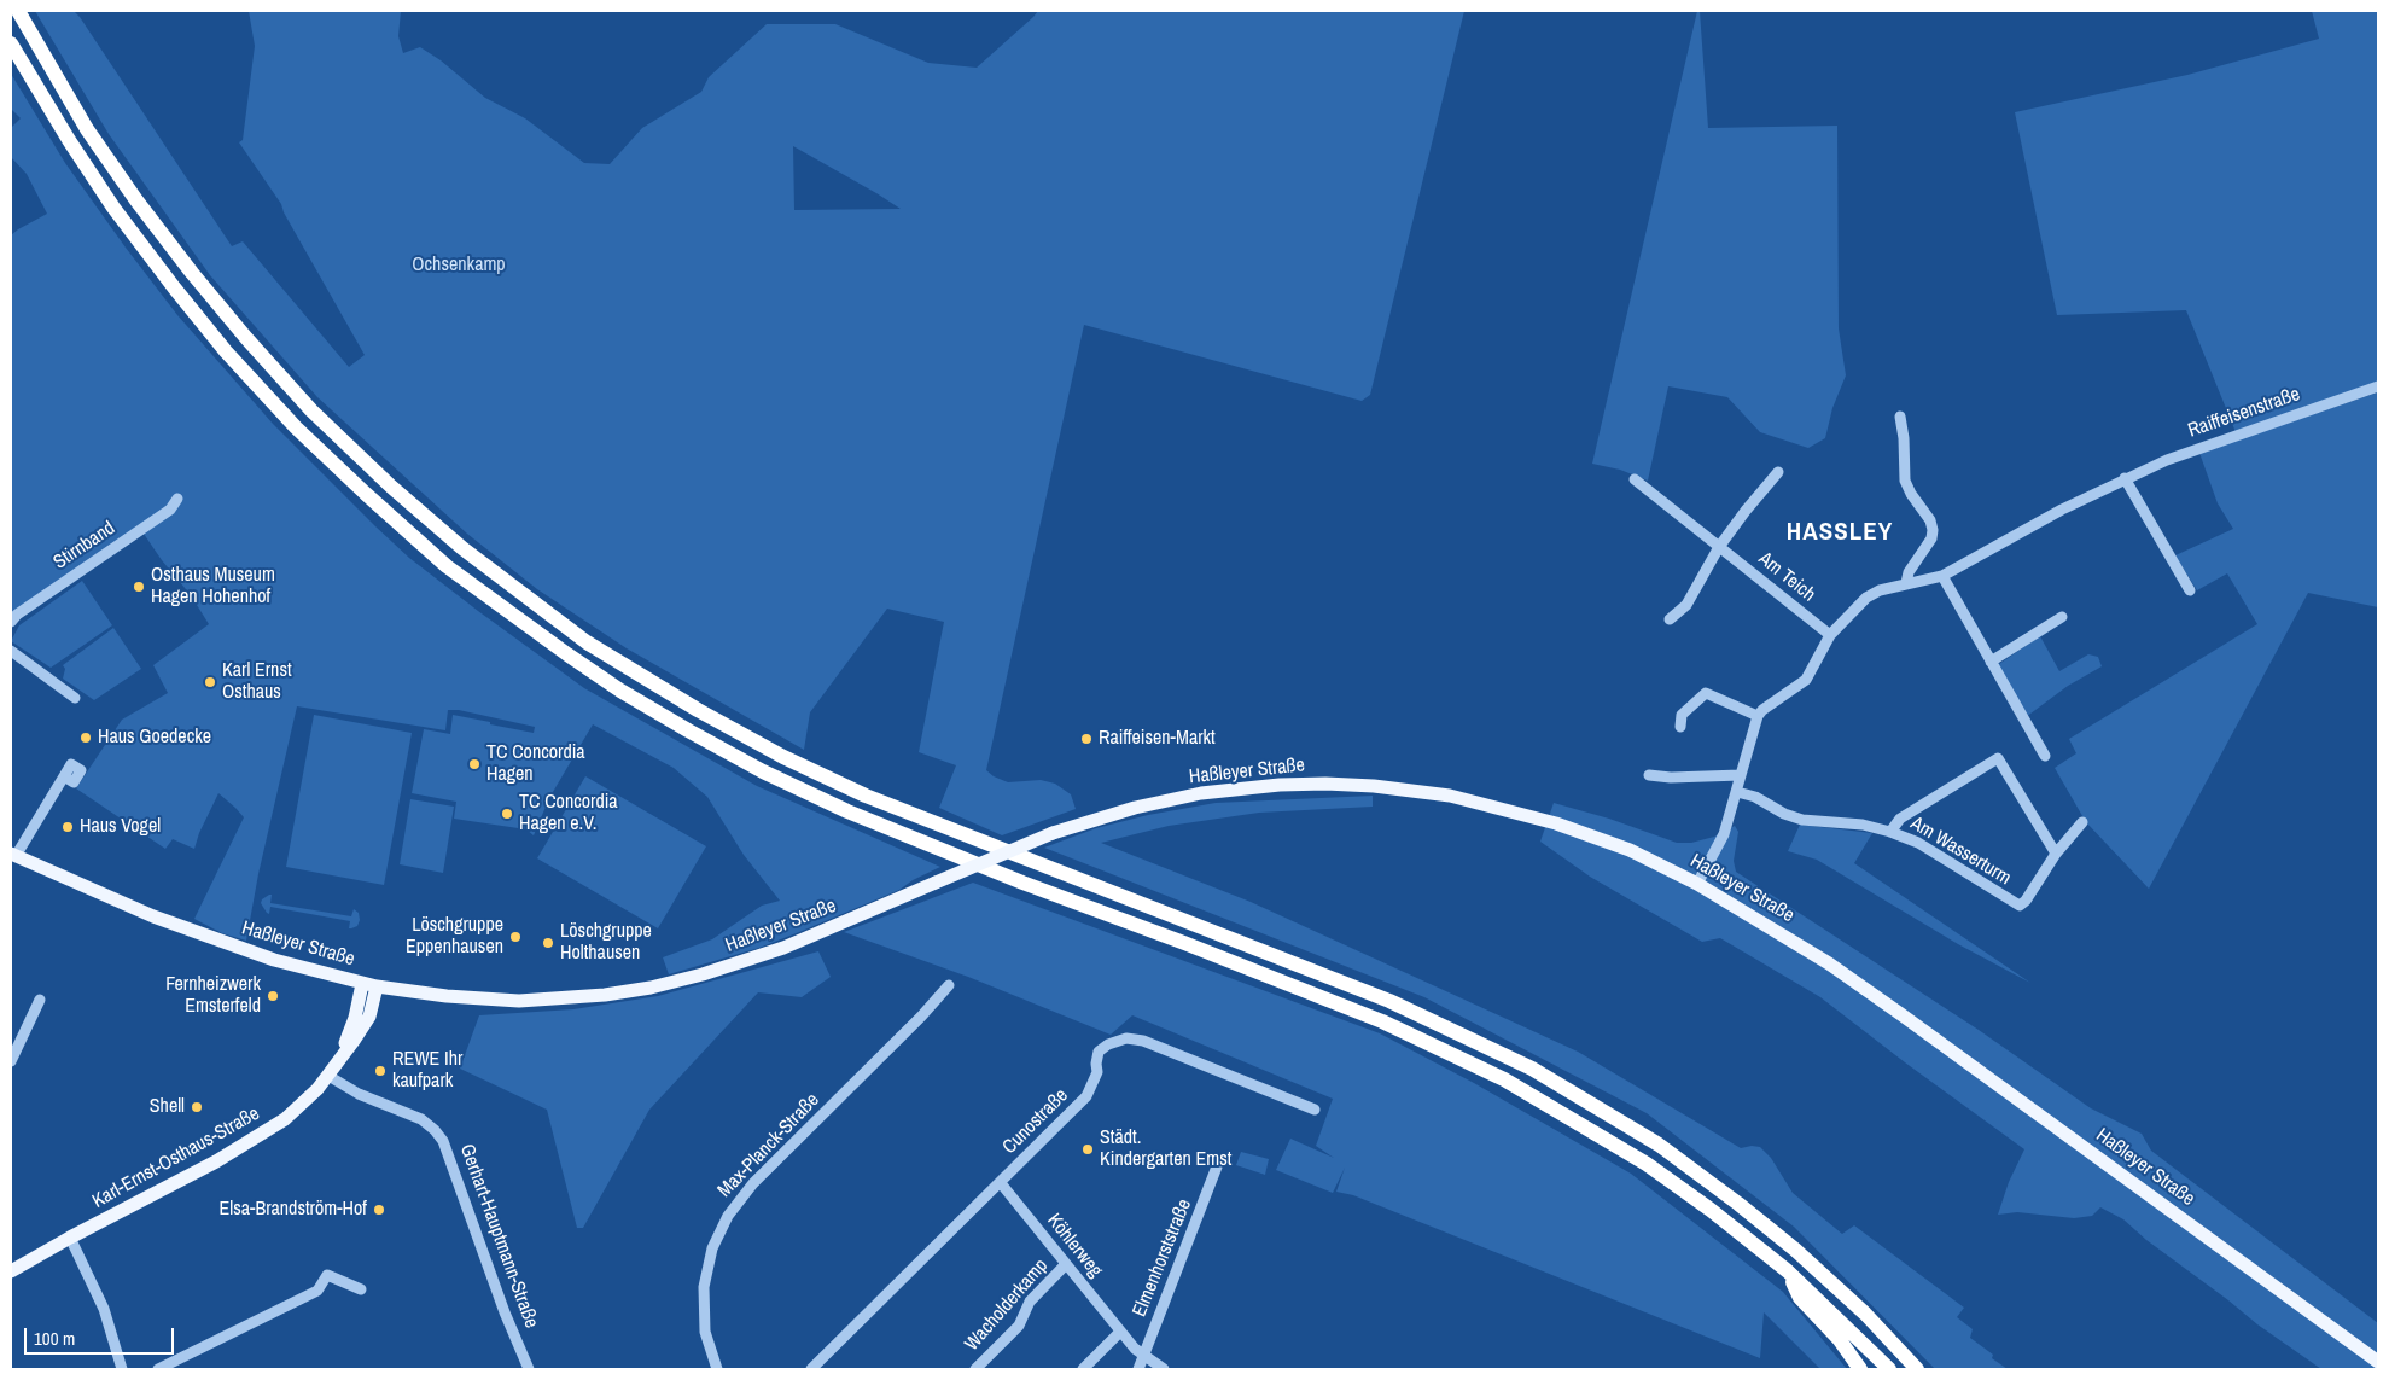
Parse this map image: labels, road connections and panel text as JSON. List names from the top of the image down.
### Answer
{
  "streets": {
    "main road": ["Haßleyer Straße", "Karl-Ernst-Osthaus-Straße"],
    "street": [
      "Raiffeisenstraße",
      "Stirnband",
      "Am Teich",
      "Am Wasserturm",
      "Cunostraße",
      "Max-Planck-Straße",
      "Gerhart-Hauptmann-Straße",
      "Köhlerweg",
      "Elmenhorststraße",
      "Wacholderkamp"
    ]
  },
  "crossings": [
    ["Raiffeisenstraße", "Am Teich"],
    ["Haßleyer Straße", "Karl-Ernst-Osthaus-Straße"],
    ["Cunostraße", "Köhlerweg"],
    ["Karl-Ernst-Osthaus-Straße", "Gerhart-Hauptmann-Straße"],
    ["Köhlerweg", "Elmenhorststraße"],
    ["Köhlerweg", "Wacholderkamp"]
  ],
  "districts": ["HASSLEY"],
  "parks": ["Ochsenkamp"],
  "places": [
    "Osthaus Museum Hagen Hohenhof",
    "Karl Ernst Osthaus",
    "Haus Goedecke",
    "Raiffeisen-Markt",
    "TC Concordia Hagen",
    "TC Concordia Hagen e.V.",
    "Haus Vogel",
    "Löschgruppe Eppenhausen",
    "Löschgruppe Holthausen",
    "Fernheizwerk Emsterfeld",
    "REWE Ihr kaufpark",
    "Shell",
    "Städt. Kindergarten Emst",
    "Elsa-Brandström-Hof"
  ],
  "scale_bar": "100 m"
}
